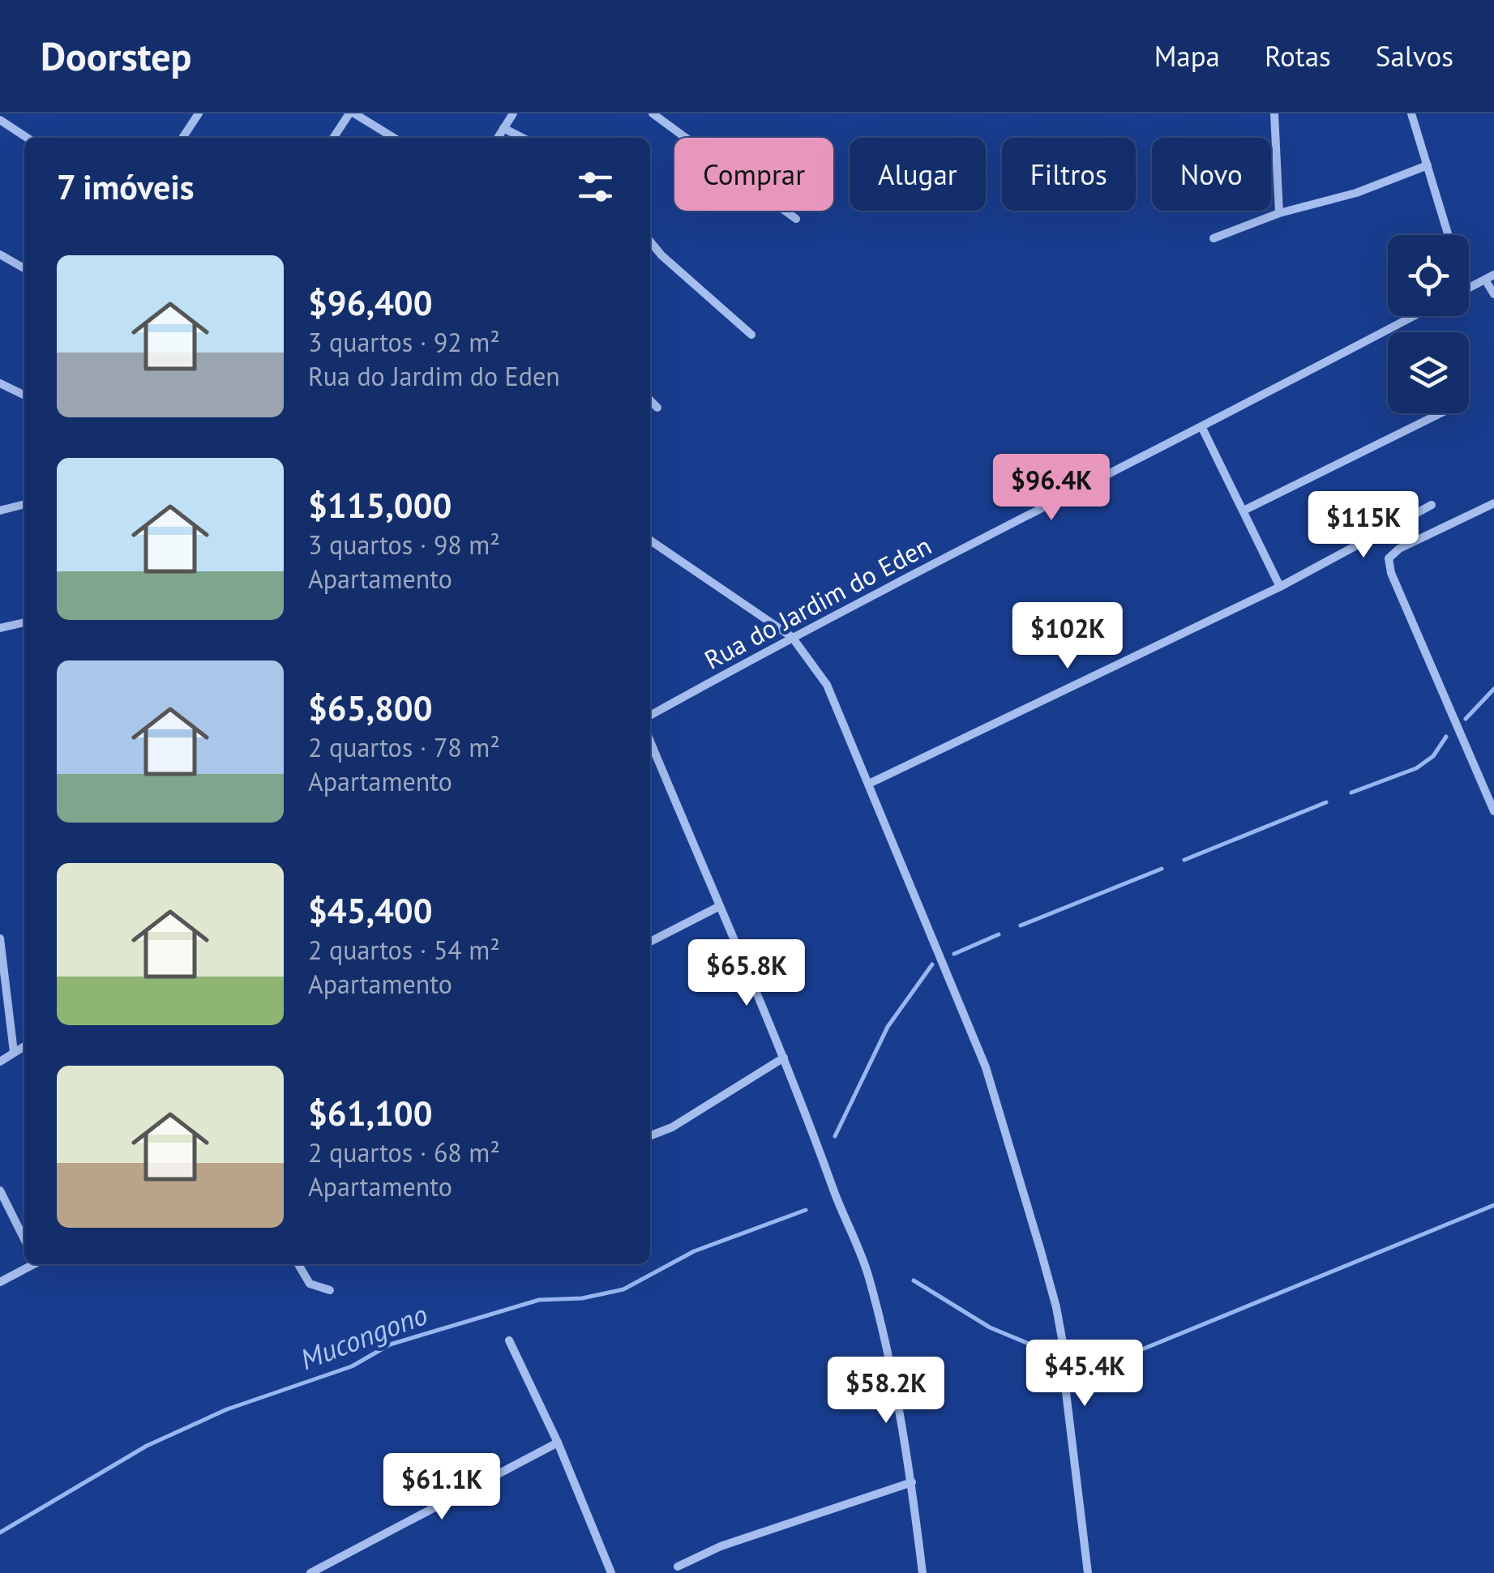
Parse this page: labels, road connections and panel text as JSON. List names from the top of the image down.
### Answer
{
  "streets": {
    "street": ["Rua do Jardim do Eden"]
  },
  "water": ["Mucongono"],
  "page": {
    "header": "Doorstep",
    "nav": ["Mapa", "Rotas", "Salvos"],
    "chip": [
      "Comprar",
      "Alugar",
      "Filtros",
      "Novo"
    ],
    "heading": "7 imóveis",
    "list": [
      {
        "name": "$96,400",
        "note": "3 quartos · 92 m² · Rua do Jardim do Eden"
      },
      {
        "name": "$115,000",
        "note": "3 quartos · 98 m² · Apartamento"
      },
      {
        "name": "$65,800",
        "note": "2 quartos · 78 m² · Apartamento"
      },
      {
        "name": "$45,400",
        "note": "2 quartos · 54 m² · Apartamento"
      },
      {
        "name": "$61,100",
        "note": "2 quartos · 68 m² · Apartamento"
      }
    ],
    "price": [
      "$96.4K",
      "$115K",
      "$102K",
      "$65.8K",
      "$45.4K",
      "$58.2K",
      "$61.1K"
    ]
  }
}
